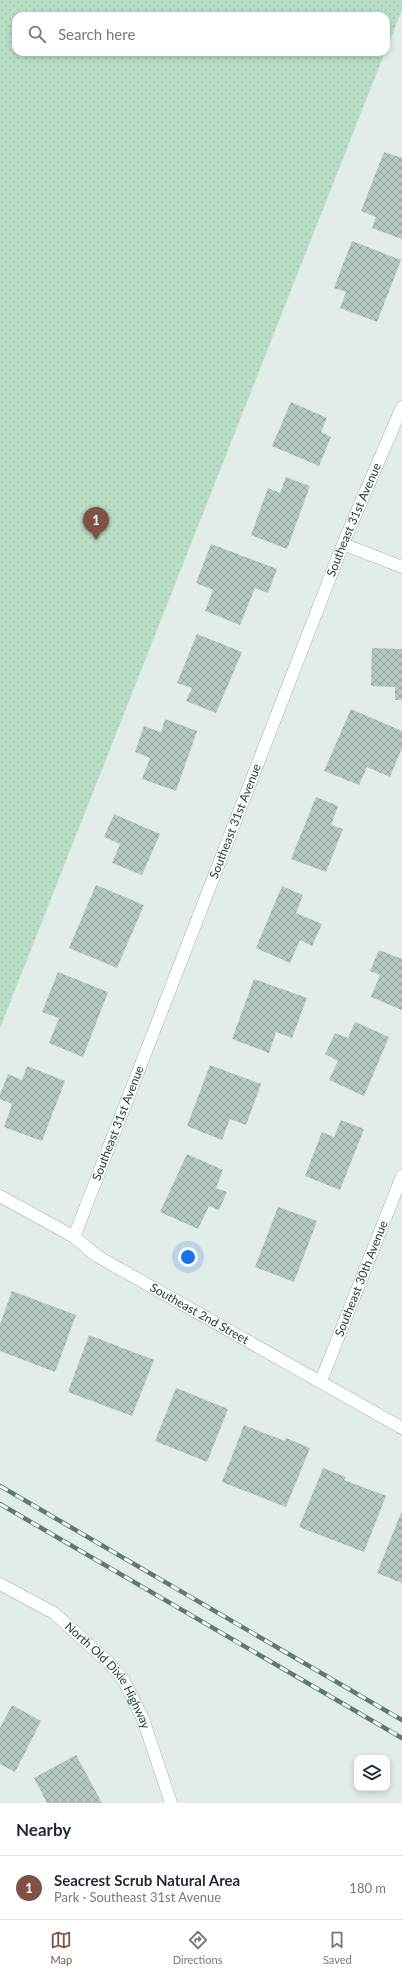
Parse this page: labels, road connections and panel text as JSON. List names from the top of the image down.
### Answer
{
  "streets": {
    "street": [
      "Southeast 31st Avenue",
      "Southeast 30th Avenue",
      "Southeast 2nd Street",
      "North Old Dixie Highway"
    ]
  },
  "crossings": [
    ["Southeast 31st Avenue", "Southeast 2nd Street"],
    ["Southeast 30th Avenue", "Southeast 2nd Street"]
  ],
  "page": {
    "search": "Search here",
    "pins": "1",
    "heading": "Nearby",
    "list": [
      {
        "mark": "1",
        "name": "Seacrest Scrub Natural Area",
        "note": "Park · Southeast 31st Avenue",
        "value": "180 m"
      }
    ],
    "nav": ["Map", "Directions", "Saved"]
  }
}
